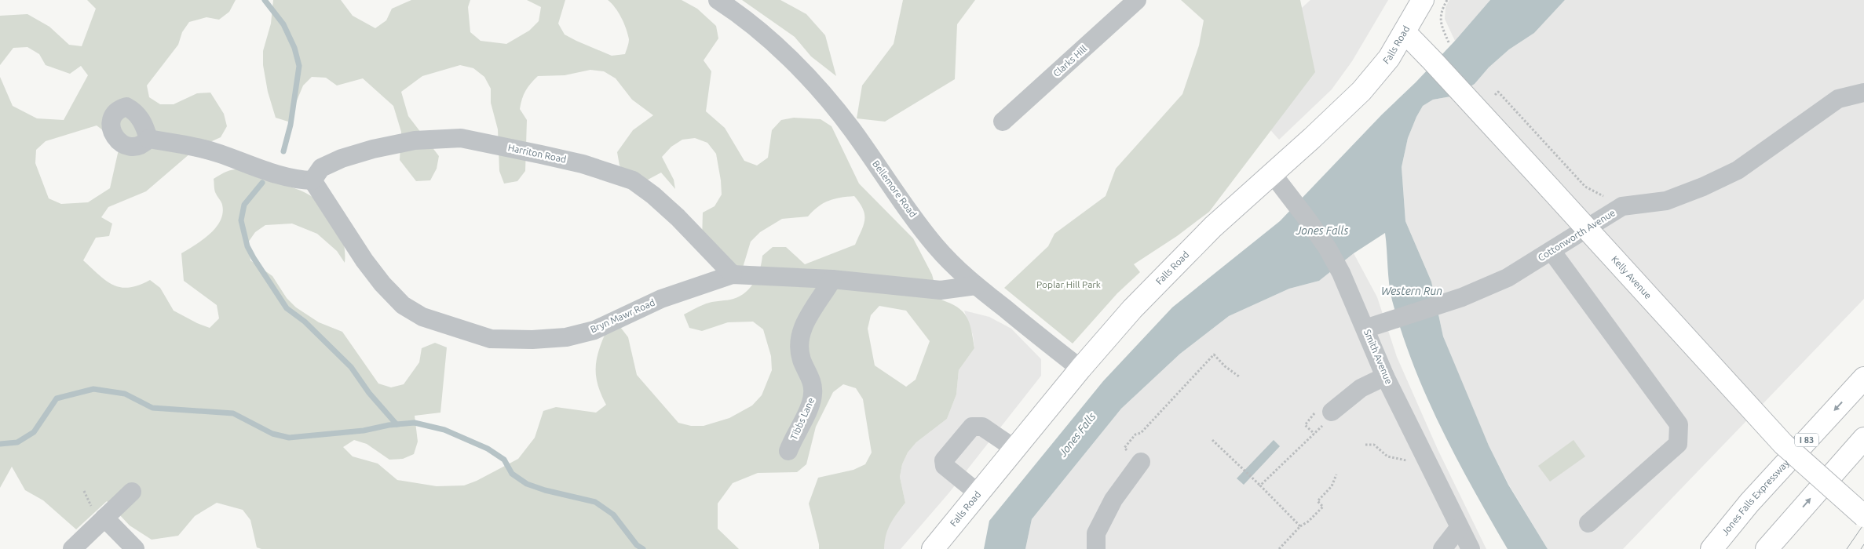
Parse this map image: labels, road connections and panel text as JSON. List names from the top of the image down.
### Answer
{
  "streets": {
    "main road": [
      "Falls Road",
      "Kelly Avenue",
      "I 83",
      "Jones Falls Expressway"
    ],
    "street": [
      "Clarks Hill",
      "Harriton Road",
      "Bellemore Road",
      "Cottonworth Avenue",
      "Bryn Mawr Road",
      "Smith Avenue",
      "Tibbs Lane"
    ]
  },
  "crossings": [
    ["Falls Road", "Bellemore Road"],
    ["Falls Road", "Kelly Avenue"],
    ["Falls Road", "Smith Avenue"],
    ["Harriton Road", "Bryn Mawr Road"],
    ["Bellemore Road", "Bryn Mawr Road"],
    ["Cottonworth Avenue", "Smith Avenue"],
    ["Bryn Mawr Road", "Tibbs Lane"]
  ],
  "water": ["Jones Falls", "Western Run"],
  "parks": ["Poplar Hill Park"]
}
